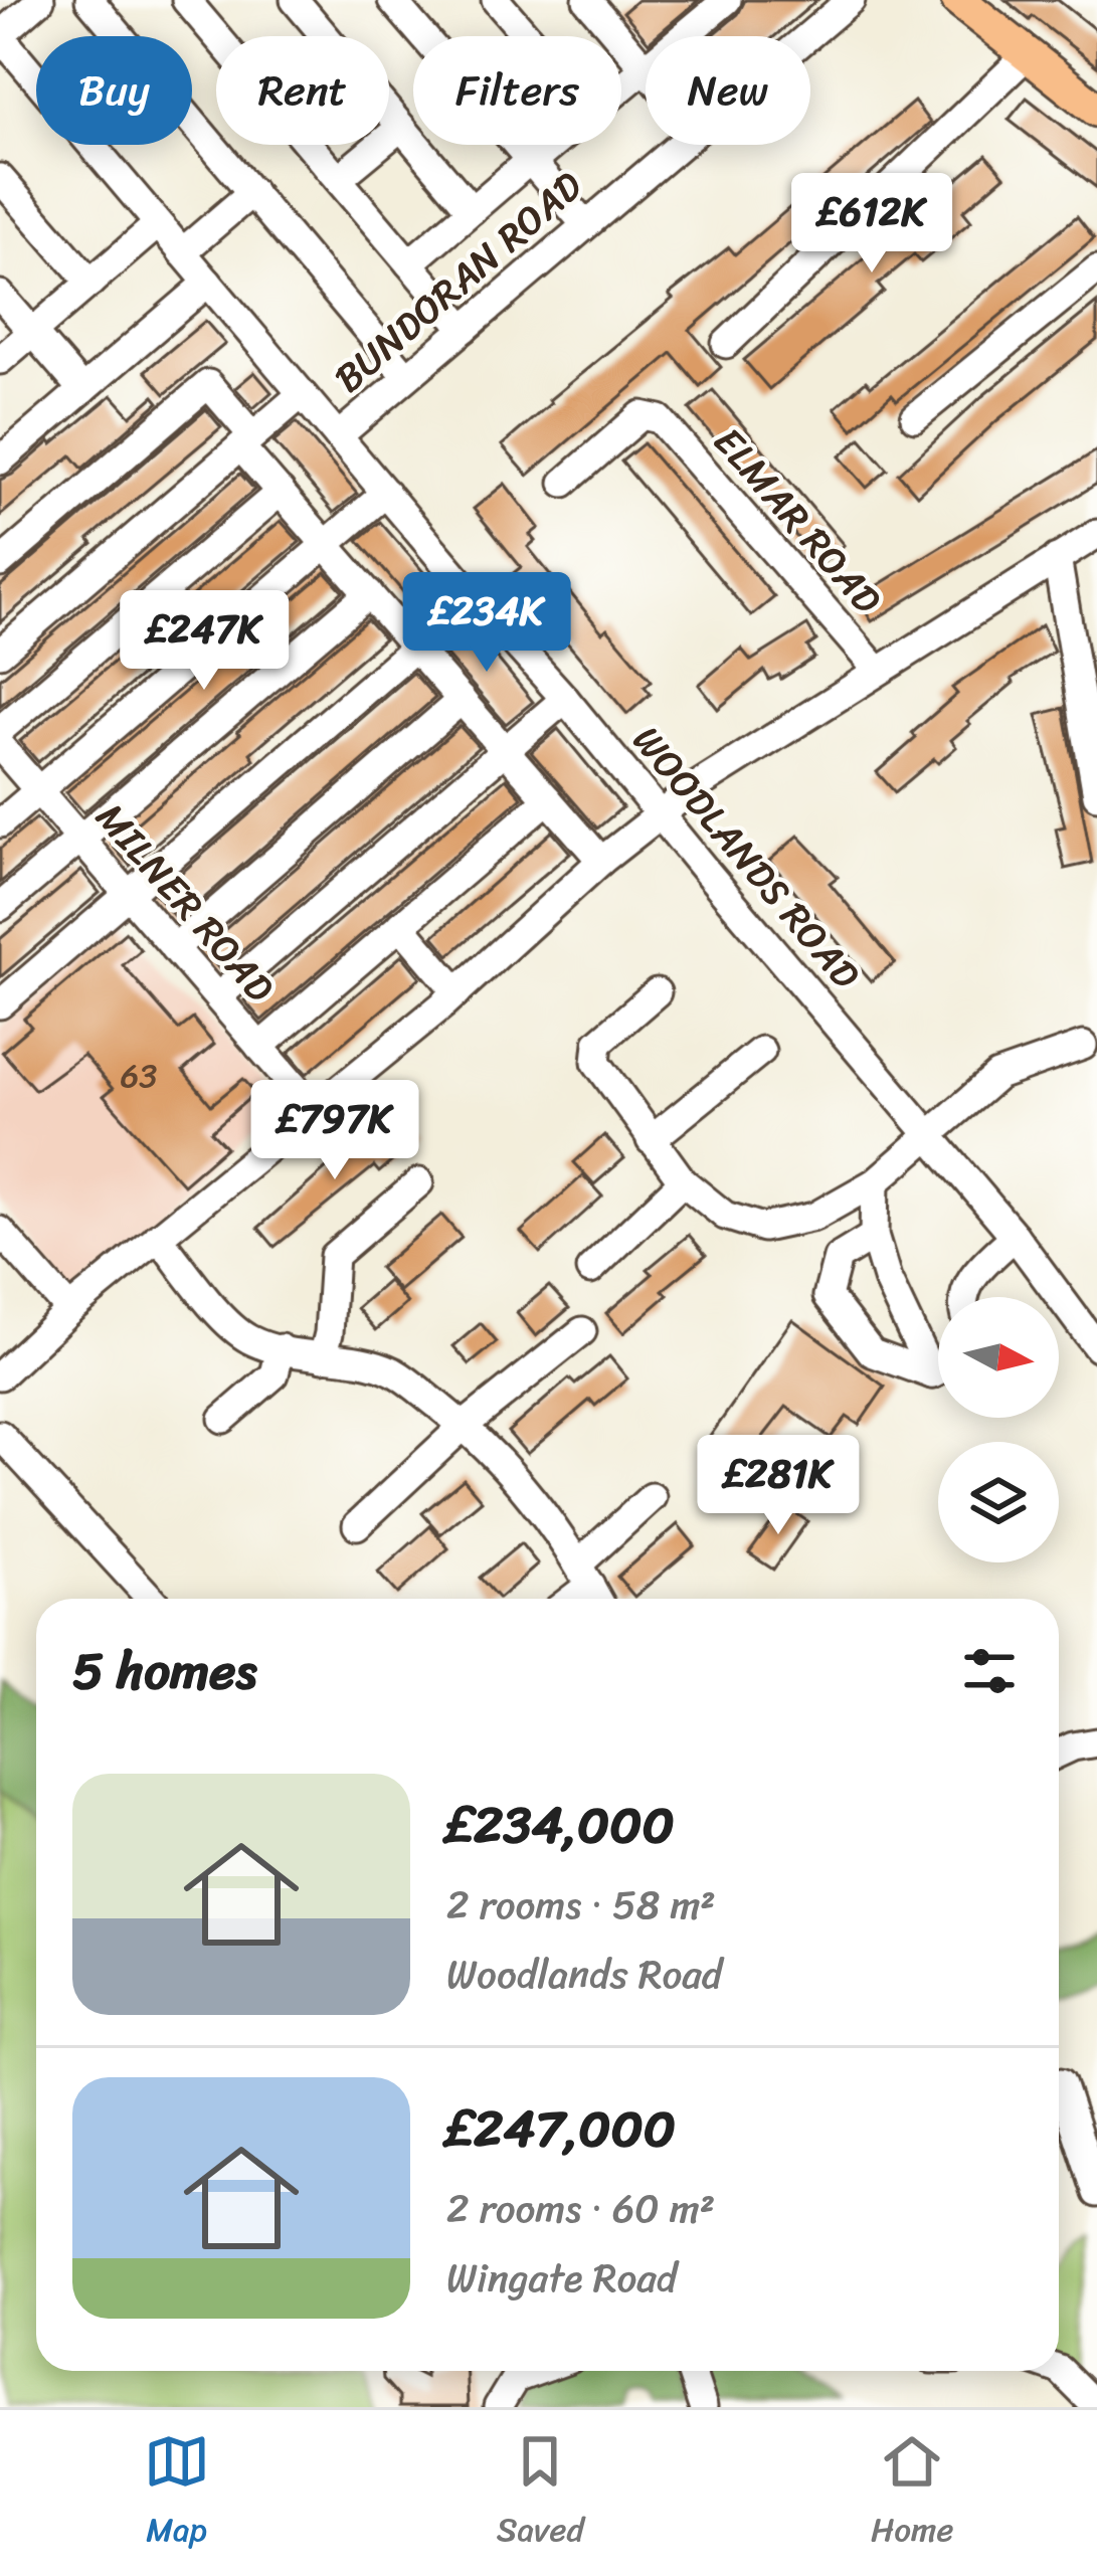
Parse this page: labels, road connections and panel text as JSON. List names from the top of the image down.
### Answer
{
  "streets": {
    "street": [
      "BUNDORAN ROAD",
      "ELMAR ROAD",
      "WOODLANDS ROAD",
      "MILNER ROAD"
    ]
  },
  "crossings": [
    ["BUNDORAN ROAD", "WOODLANDS ROAD"]
  ],
  "house_numbers": ["63"],
  "north": "right",
  "page": {
    "chip": [
      "Buy",
      "Rent",
      "Filters",
      "New"
    ],
    "price": [
      "£612K",
      "£234K",
      "£247K",
      "£797K",
      "£281K"
    ],
    "heading": "5 homes",
    "list": [
      {
        "name": "£234,000",
        "note": "2 rooms · 58 m² · Woodlands Road"
      },
      {
        "name": "£247,000",
        "note": "2 rooms · 60 m² · Wingate Road"
      }
    ],
    "tabs": ["Map", "Saved", "Home"]
  }
}
